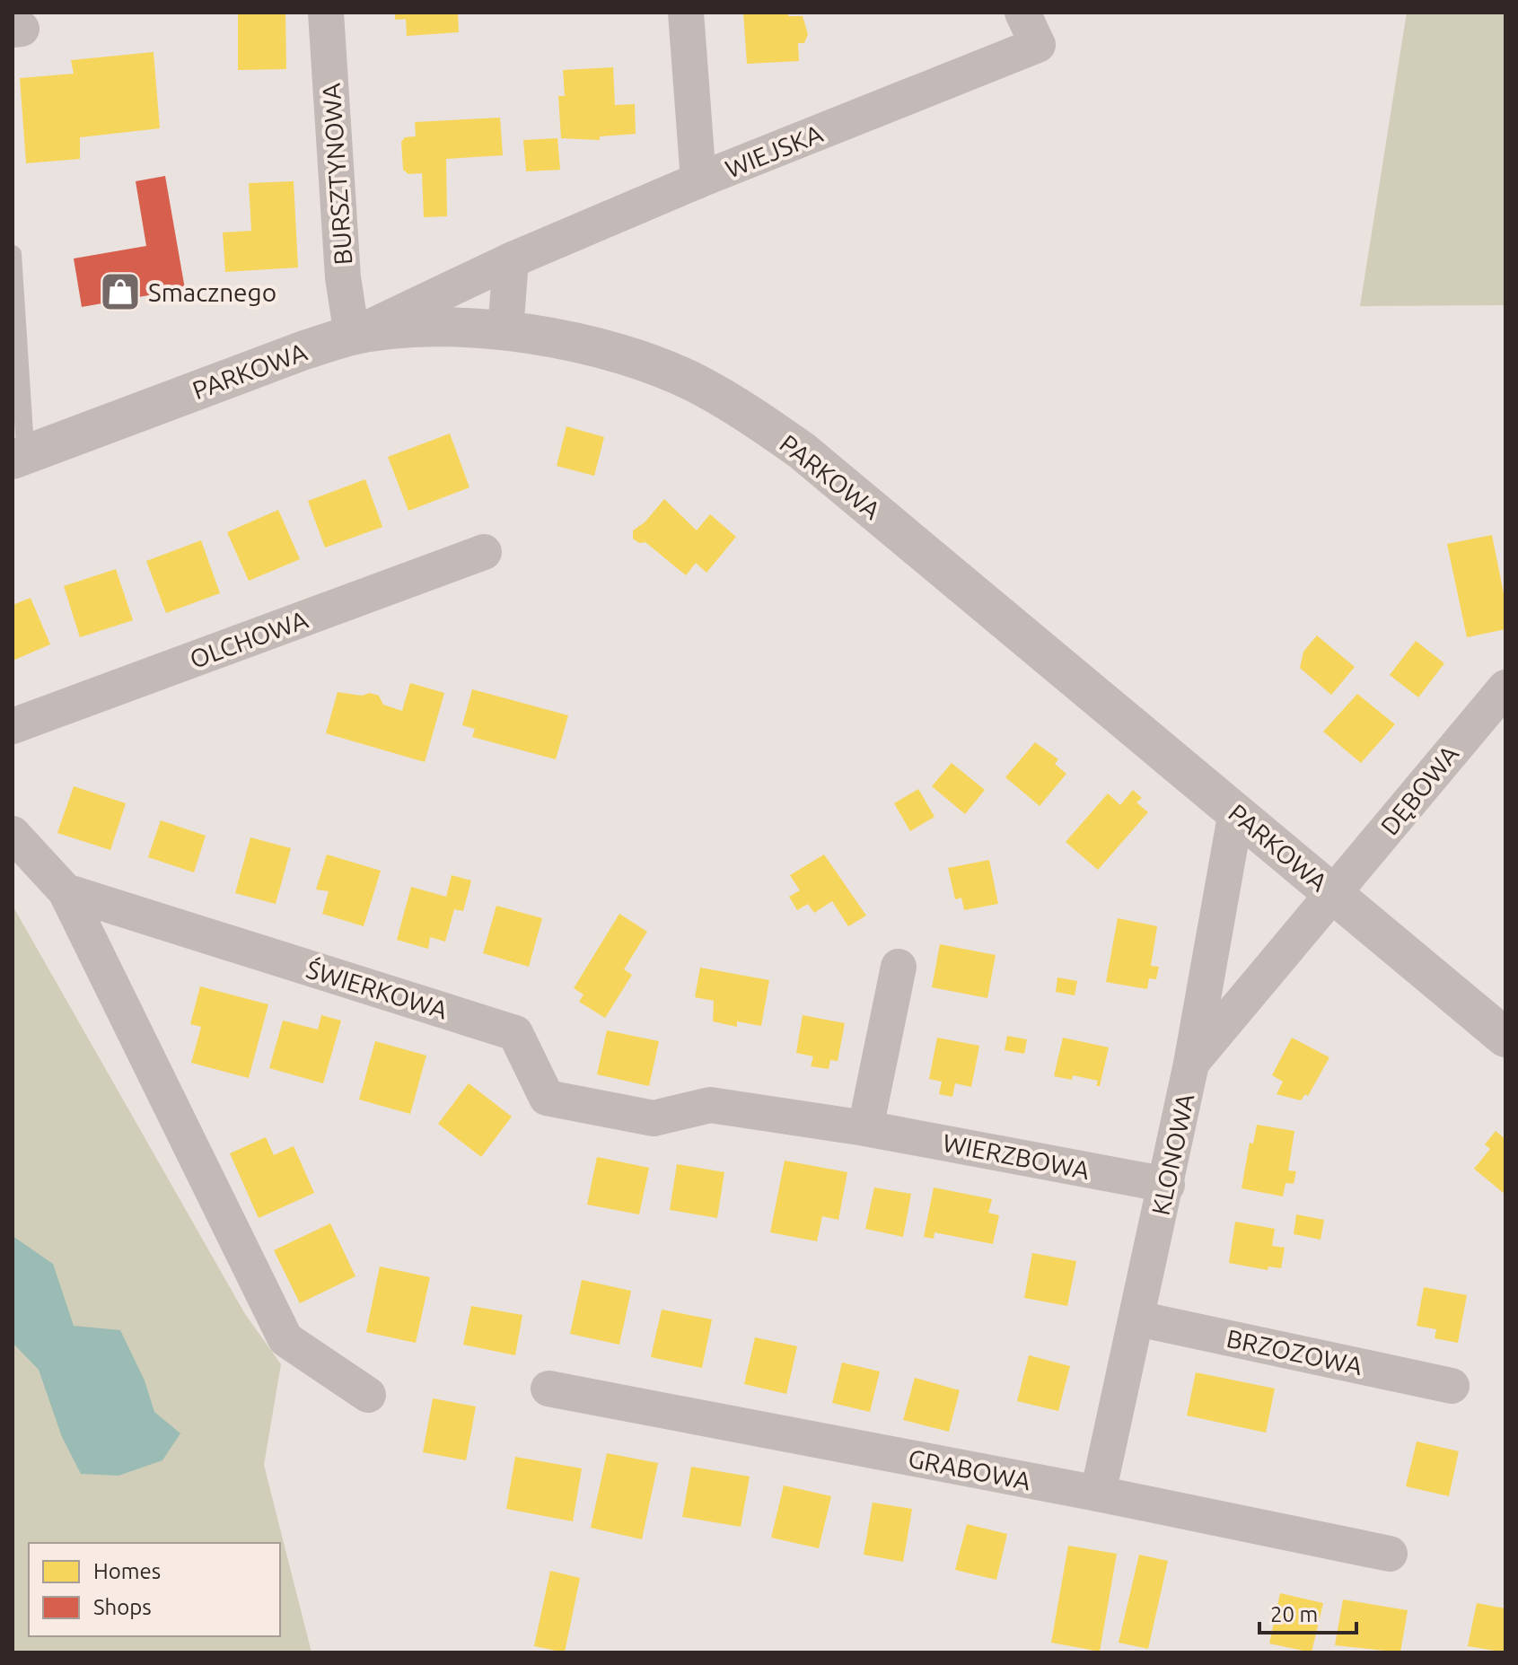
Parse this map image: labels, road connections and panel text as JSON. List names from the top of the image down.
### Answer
{
  "streets": {
    "street": [
      "WIEJSKA",
      "BURSZTYNOWA",
      "PARKOWA",
      "OLCHOWA",
      "DĘBOWA",
      "ŚWIERKOWA",
      "KLONOWA",
      "WIERZBOWA",
      "BRZOZOWA",
      "GRABOWA"
    ]
  },
  "crossings": [
    ["WIEJSKA", "BURSZTYNOWA"],
    ["WIEJSKA", "PARKOWA"],
    ["BURSZTYNOWA", "PARKOWA"],
    ["PARKOWA", "DĘBOWA"],
    ["PARKOWA", "KLONOWA"],
    ["DĘBOWA", "KLONOWA"],
    ["ŚWIERKOWA", "WIERZBOWA"],
    ["KLONOWA", "WIERZBOWA"],
    ["KLONOWA", "BRZOZOWA"],
    ["KLONOWA", "GRABOWA"]
  ],
  "places": {
    "shop": ["Smacznego"]
  },
  "legend": ["Homes", "Shops"],
  "scale_bar": "20 m"
}
